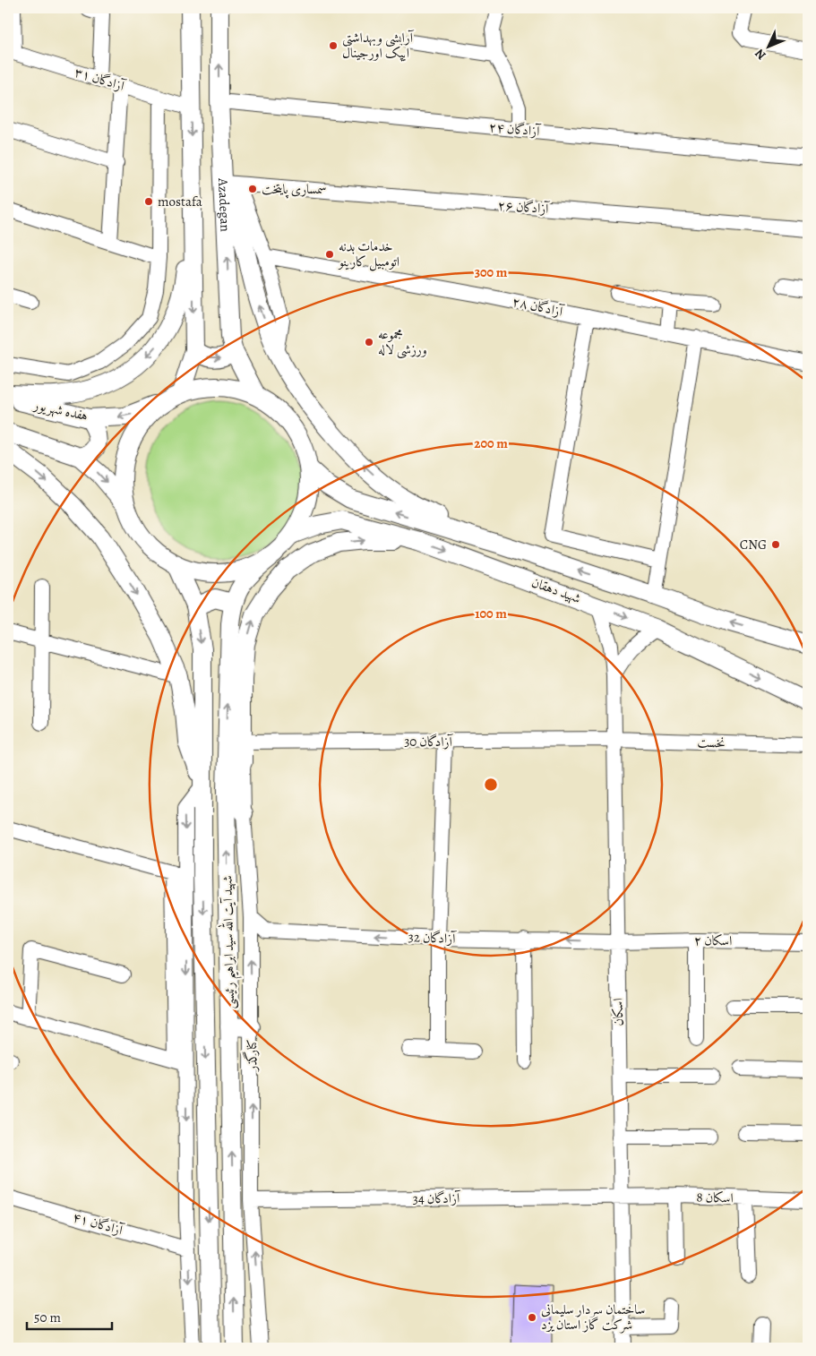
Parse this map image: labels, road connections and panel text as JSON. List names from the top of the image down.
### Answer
{
  "streets": {
    "main road": [
      "Azadegan",
      "هفده شهریور",
      "شهید دهقان",
      "شهید آیت الله سید ابراهیم رئیسی"
    ],
    "street": [
      "۳۱ آزادگان",
      "۲۴ آزادگان",
      "۲۶ آزادگان",
      "۲۸ آزادگان",
      "آزادگان 30",
      "نخست",
      "آزادگان 32",
      "اسکان ۲",
      "اسکان",
      "کنارگذر",
      "اسکان 8",
      "آزادگان 34",
      "آزادگان ۴۱"
    ]
  },
  "crossings": [
    ["۲۴ آزادگان", "Azadegan"],
    ["Azadegan", "۲۶ آزادگان"],
    ["Azadegan", "هفده شهریور"],
    ["شهید دهقان", "اسکان"],
    ["آزادگان 30", "نخست"],
    ["آزادگان 30", "اسکان"],
    ["نخست", "اسکان"],
    ["آزادگان 32", "اسکان ۲"],
    ["آزادگان 32", "اسکان"],
    ["آزادگان 32", "کنارگذر"],
    ["اسکان ۲", "اسکان"],
    ["اسکان", "اسکان 8"],
    ["اسکان", "آزادگان 34"],
    ["کنارگذر", "آزادگان 34"],
    ["اسکان 8", "آزادگان 34"]
  ],
  "one_way": ["آزادگان 32"],
  "places": [
    "آرایشی وبهداشتی ایپک اورجینال",
    "سمساری پایتخت",
    "mostafa",
    "خدمات بدنه اتومبیل کارینو",
    "مجموعه ورزشی لاله",
    "CNG",
    "ساختمان سردار سلیمانی شرکت گاز استان یزد"
  ],
  "scale_bar": "50 m",
  "north": "bottom left",
  "rings": ["300 m", "200 m", "100 m"]
}
